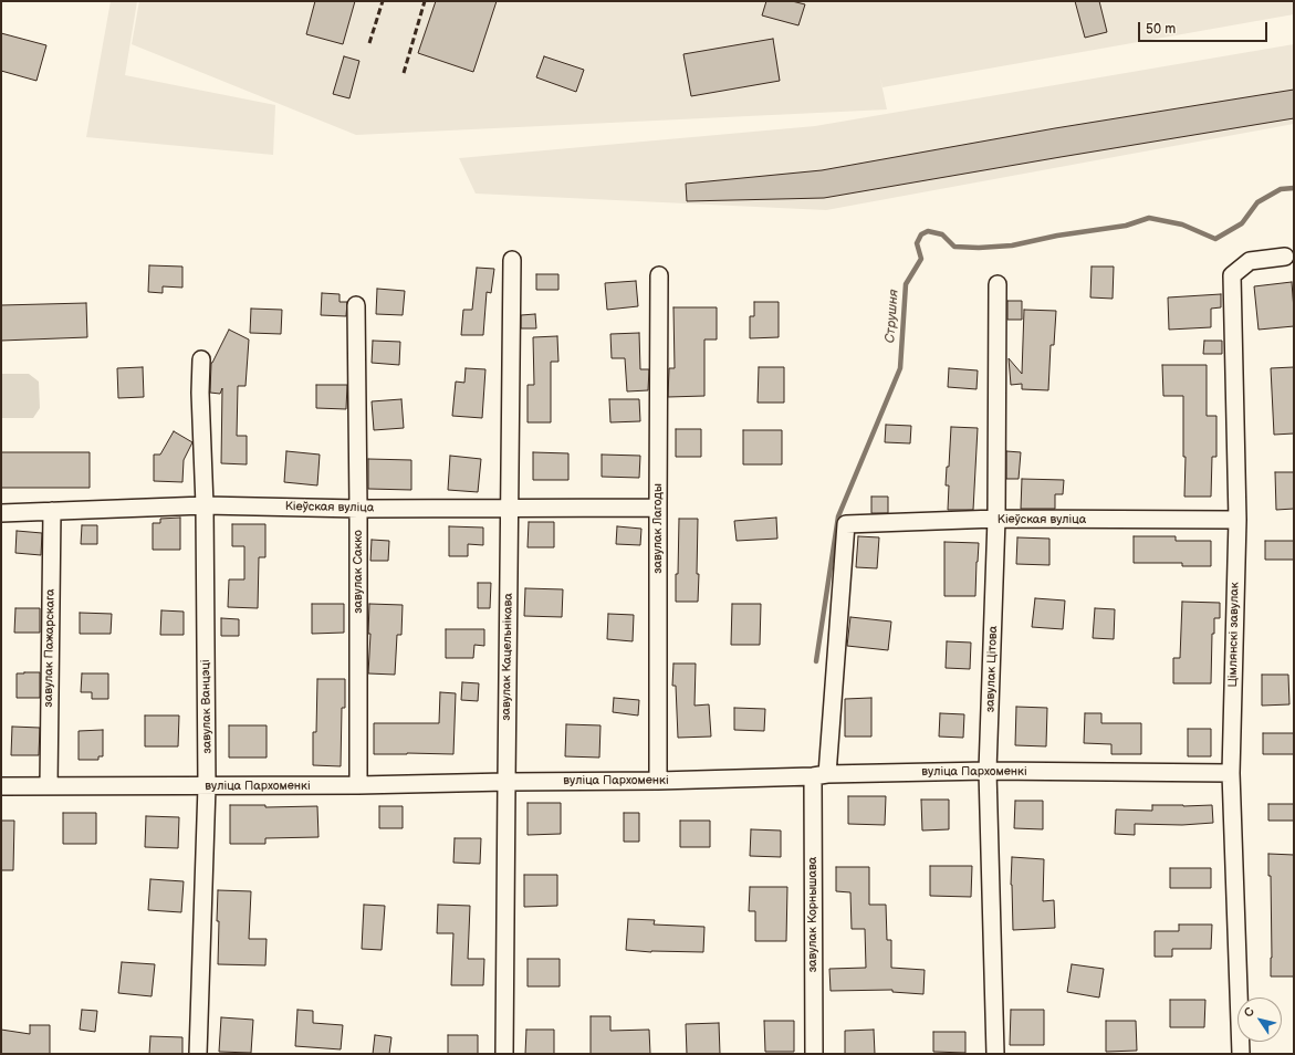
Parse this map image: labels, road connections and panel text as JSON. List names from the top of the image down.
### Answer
{
  "streets": {
    "street": [
      "Кіеўская вуліца",
      "завулак Лагоды",
      "завулак Сакко",
      "Цімлянскі завулак",
      "завулак Пажарскага",
      "завулак Кацельнікава",
      "завулак Цітова",
      "завулак Ванцэці",
      "вуліца Пархоменкі",
      "завулак Корнышава"
    ]
  },
  "crossings": [
    ["Кіеўская вуліца", "завулак Лагоды"],
    ["Кіеўская вуліца", "завулак Сакко"],
    ["Кіеўская вуліца", "Цімлянскі завулак"],
    ["Кіеўская вуліца", "завулак Пажарскага"],
    ["Кіеўская вуліца", "завулак Кацельнікава"],
    ["Кіеўская вуліца", "завулак Цітова"],
    ["Кіеўская вуліца", "завулак Ванцэці"],
    ["Кіеўская вуліца", "завулак Корнышава"],
    ["завулак Лагоды", "вуліца Пархоменкі"],
    ["завулак Сакко", "вуліца Пархоменкі"],
    ["Цімлянскі завулак", "вуліца Пархоменкі"],
    ["завулак Пажарскага", "вуліца Пархоменкі"],
    ["завулак Кацельнікава", "вуліца Пархоменкі"],
    ["завулак Цітова", "вуліца Пархоменкі"],
    ["завулак Ванцэці", "вуліца Пархоменкі"],
    ["вуліца Пархоменкі", "завулак Корнышава"]
  ],
  "water": ["Струшня"],
  "scale_bar": "50 m",
  "north": "top left"
}
